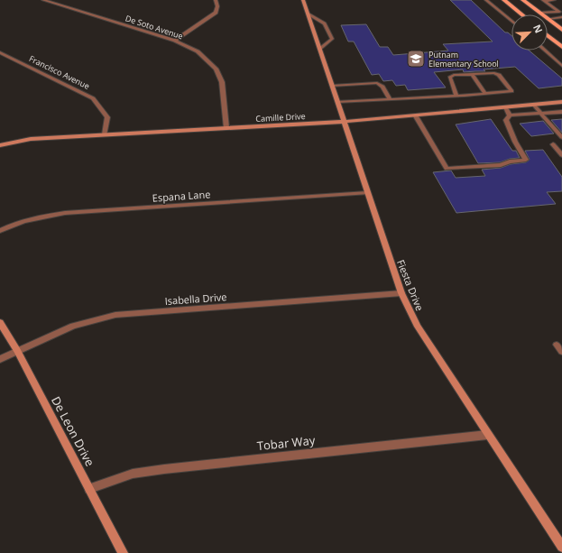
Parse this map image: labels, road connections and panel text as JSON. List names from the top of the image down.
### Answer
{
  "streets": {
    "street": [
      "De Soto Avenue",
      "Francisco Avenue",
      "Camille Drive",
      "Espana Lane",
      "Fiesta Drive",
      "Isabella Drive",
      "De Leon Drive",
      "Tobar Way"
    ]
  },
  "crossings": [
    ["De Soto Avenue", "Camille Drive"],
    ["Francisco Avenue", "Camille Drive"],
    ["Camille Drive", "Fiesta Drive"],
    ["Espana Lane", "Fiesta Drive"],
    ["Fiesta Drive", "Isabella Drive"],
    ["Fiesta Drive", "Tobar Way"],
    ["Isabella Drive", "De Leon Drive"],
    ["De Leon Drive", "Tobar Way"]
  ],
  "places": {
    "school or university": ["Putnam Elementary School"]
  },
  "north": "top right"
}
